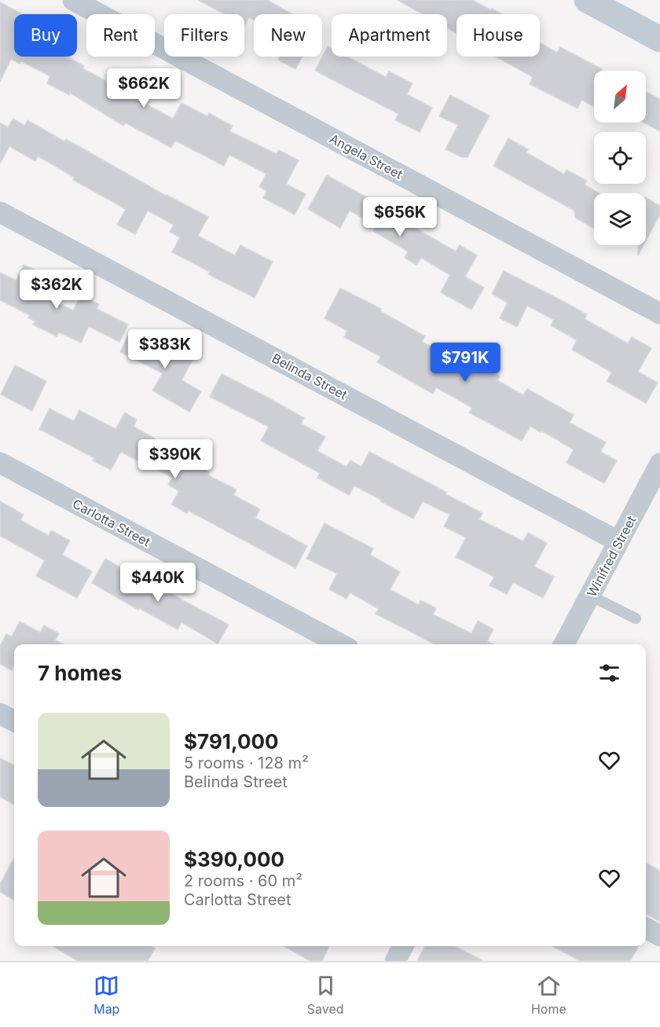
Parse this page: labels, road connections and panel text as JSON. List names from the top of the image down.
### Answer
{
  "streets": {
    "street": [
      "Angela Street",
      "Belinda Street",
      "Carlotta Street",
      "Winifred Street"
    ]
  },
  "crossings": [
    ["Belinda Street", "Winifred Street"]
  ],
  "north": "top right",
  "page": {
    "chip": [
      "Buy",
      "Rent",
      "Filters",
      "New",
      "Apartment",
      "House"
    ],
    "price": [
      "$662K",
      "$656K",
      "$362K",
      "$383K",
      "$791K",
      "$390K",
      "$440K"
    ],
    "heading": "7 homes",
    "list": [
      {
        "name": "$791,000",
        "note": "5 rooms · 128 m² · Belinda Street"
      },
      {
        "name": "$390,000",
        "note": "2 rooms · 60 m² · Carlotta Street"
      }
    ],
    "tabs": ["Map", "Saved", "Home"]
  }
}
